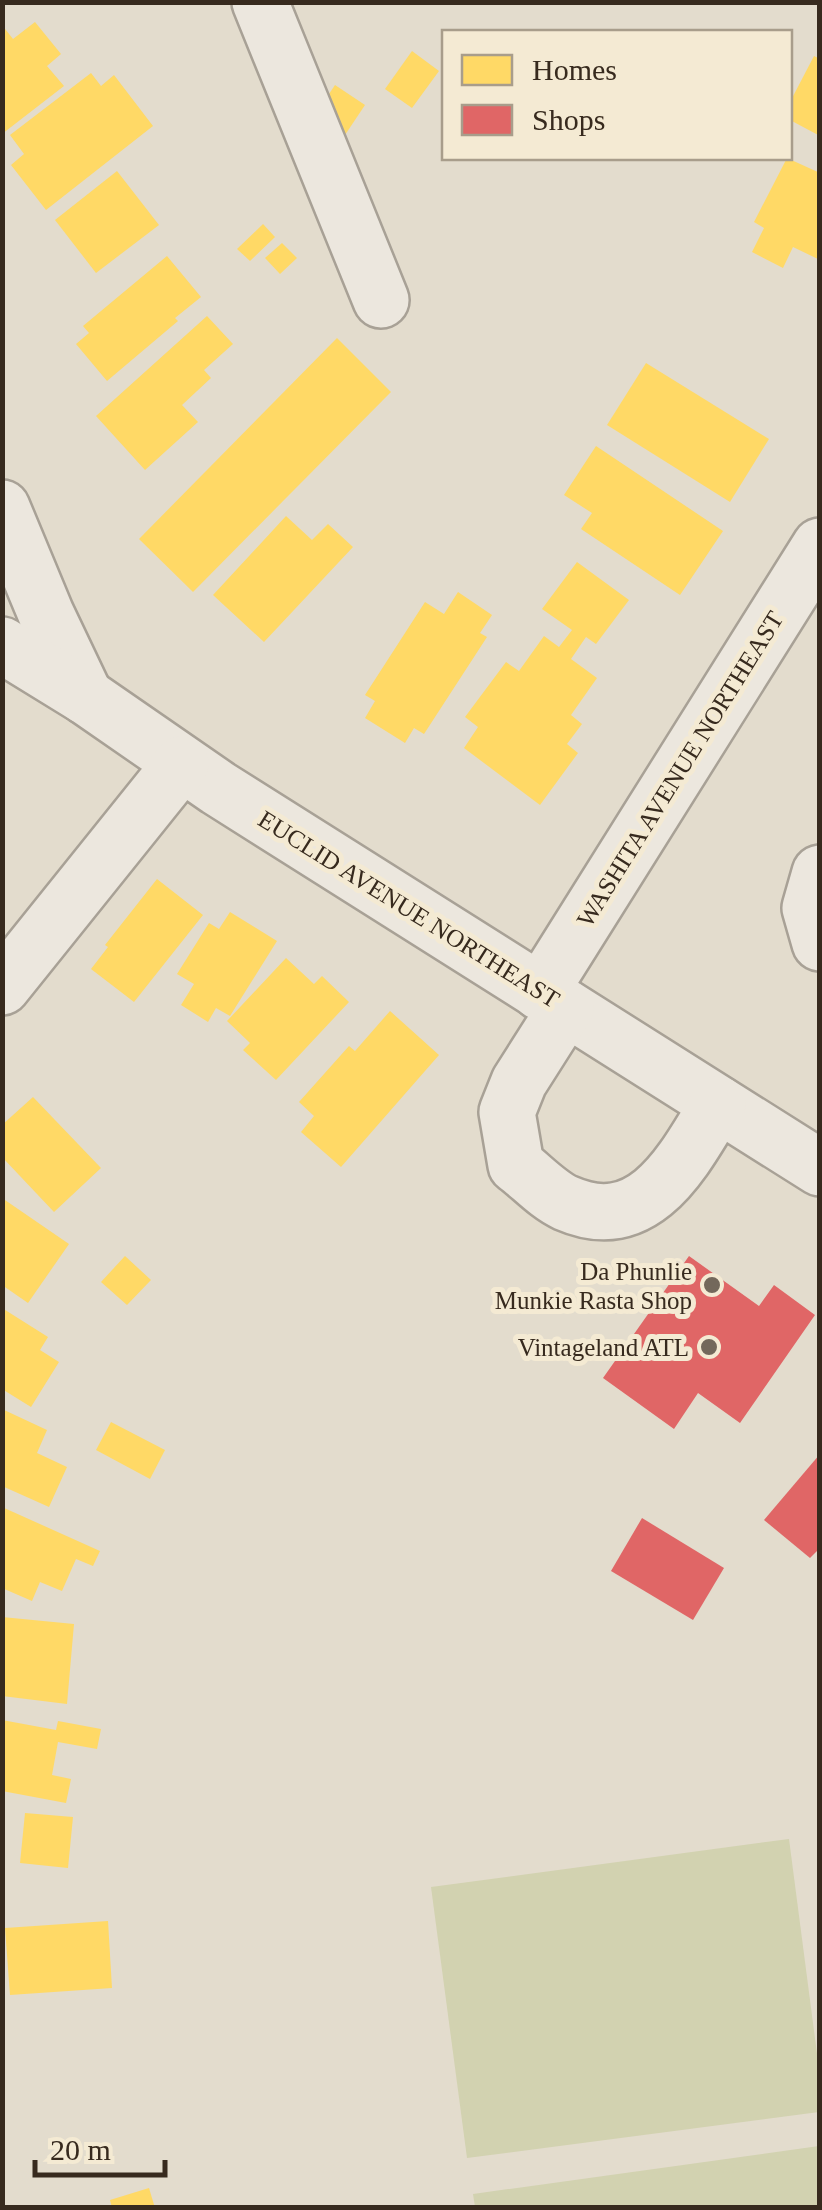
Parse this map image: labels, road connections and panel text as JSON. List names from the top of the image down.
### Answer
{
  "streets": {
    "street": ["WASHITA AVENUE NORTHEAST", "EUCLID AVENUE NORTHEAST"]
  },
  "crossings": [
    ["WASHITA AVENUE NORTHEAST", "EUCLID AVENUE NORTHEAST"]
  ],
  "places": ["Da Phunlie Munkie Rasta Shop", "Vintageland ATL"],
  "legend": ["Homes", "Shops"],
  "scale_bar": "20 m"
}
